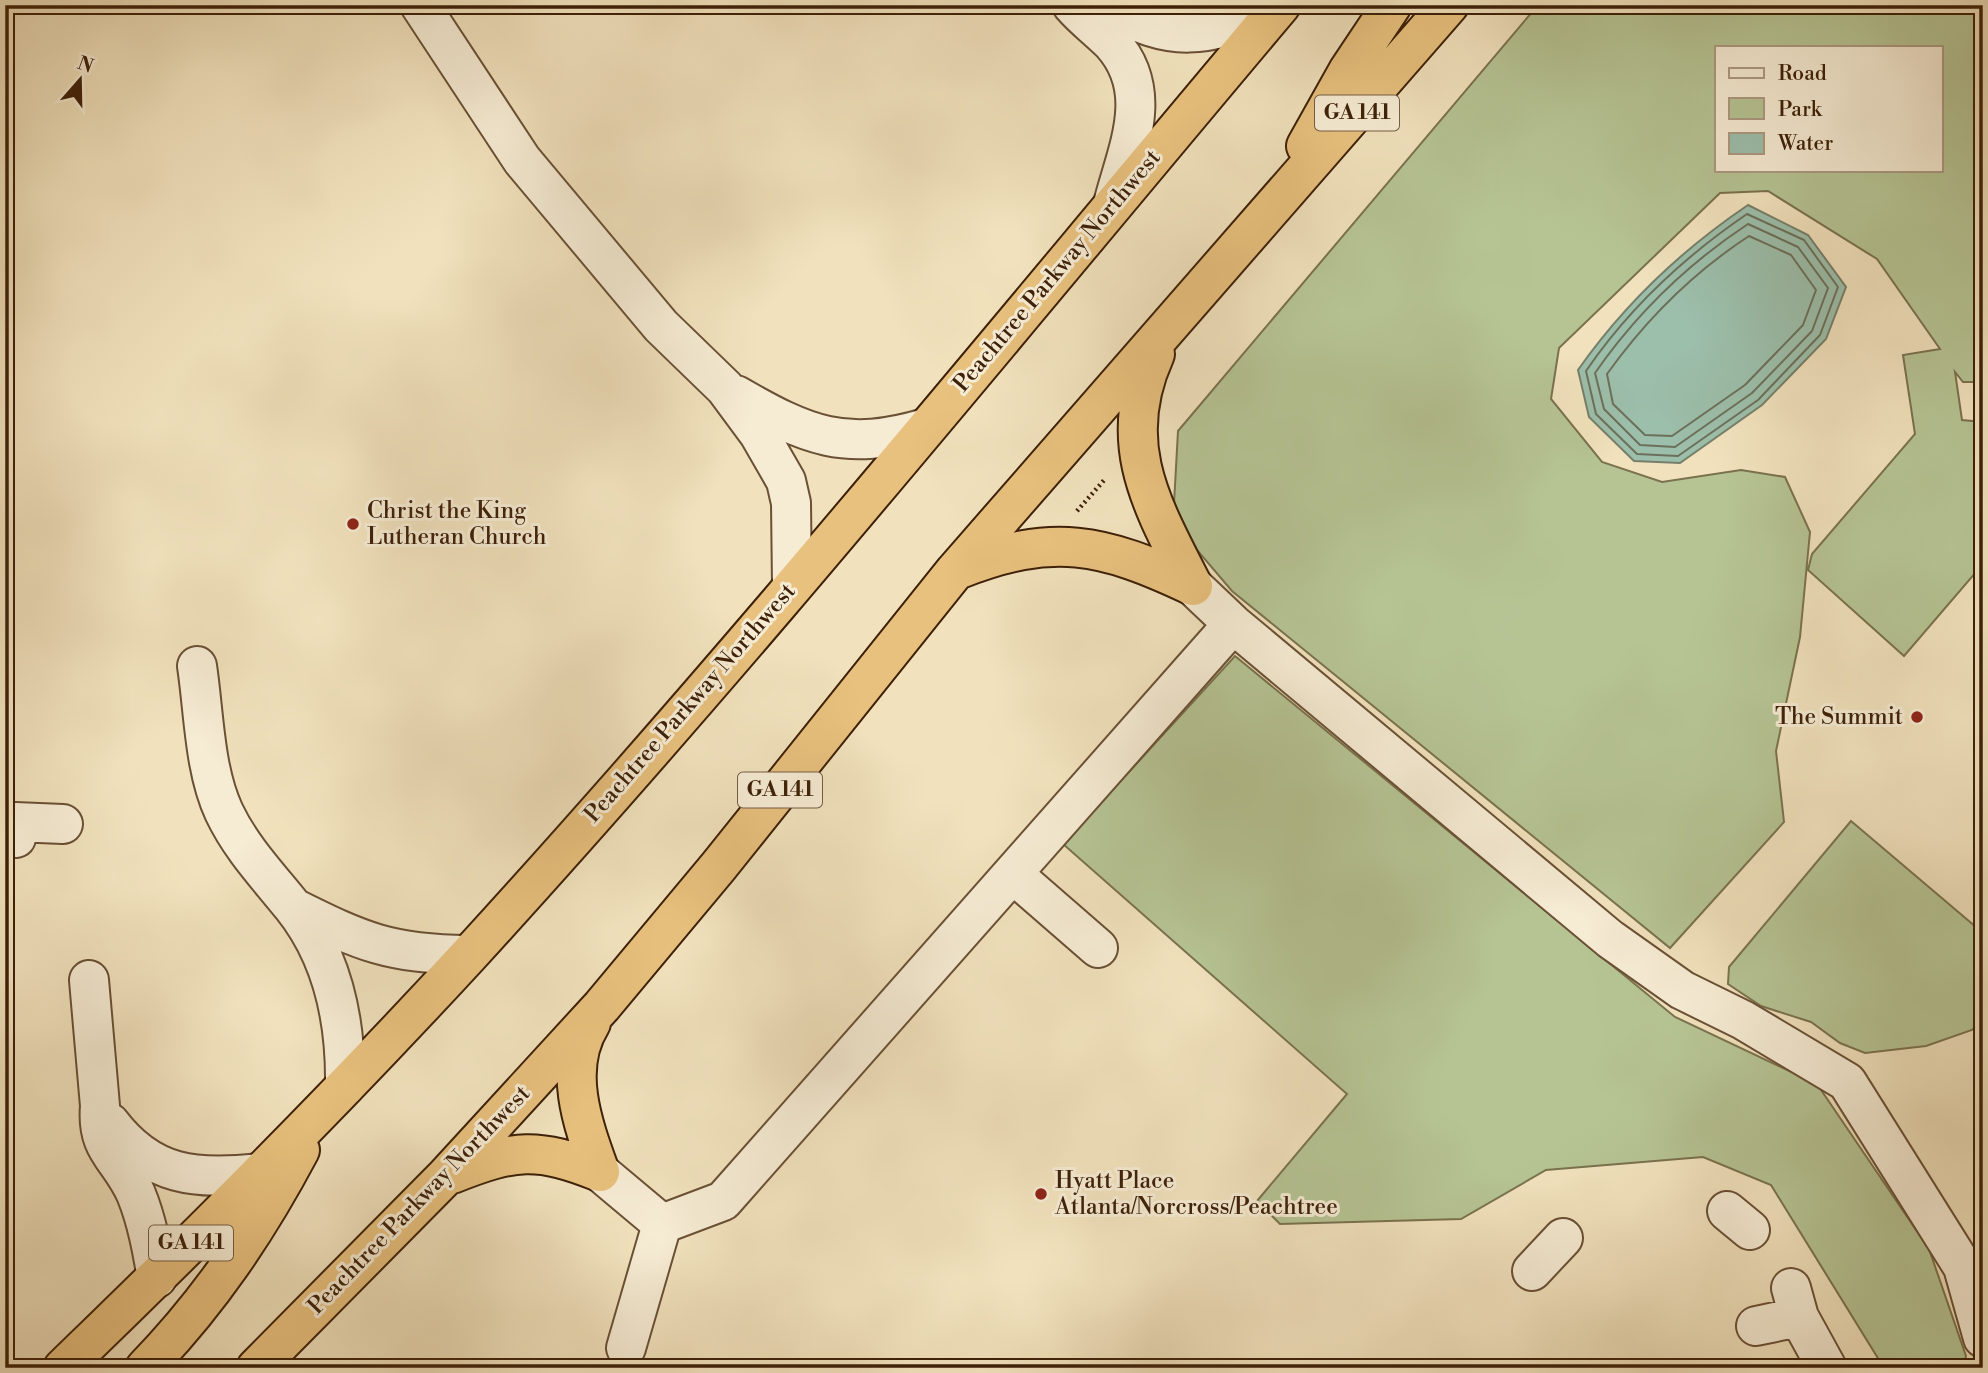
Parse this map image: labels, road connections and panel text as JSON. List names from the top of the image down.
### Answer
{
  "streets": {
    "highway": ["GA 141", "Peachtree Parkway Northwest"]
  },
  "places": ["Christ the King Lutheran Church", "The Summit", "Hyatt Place Atlanta/Norcross/Peachtree"],
  "legend": ["Road", "Park", "Water"],
  "north": "top"
}
